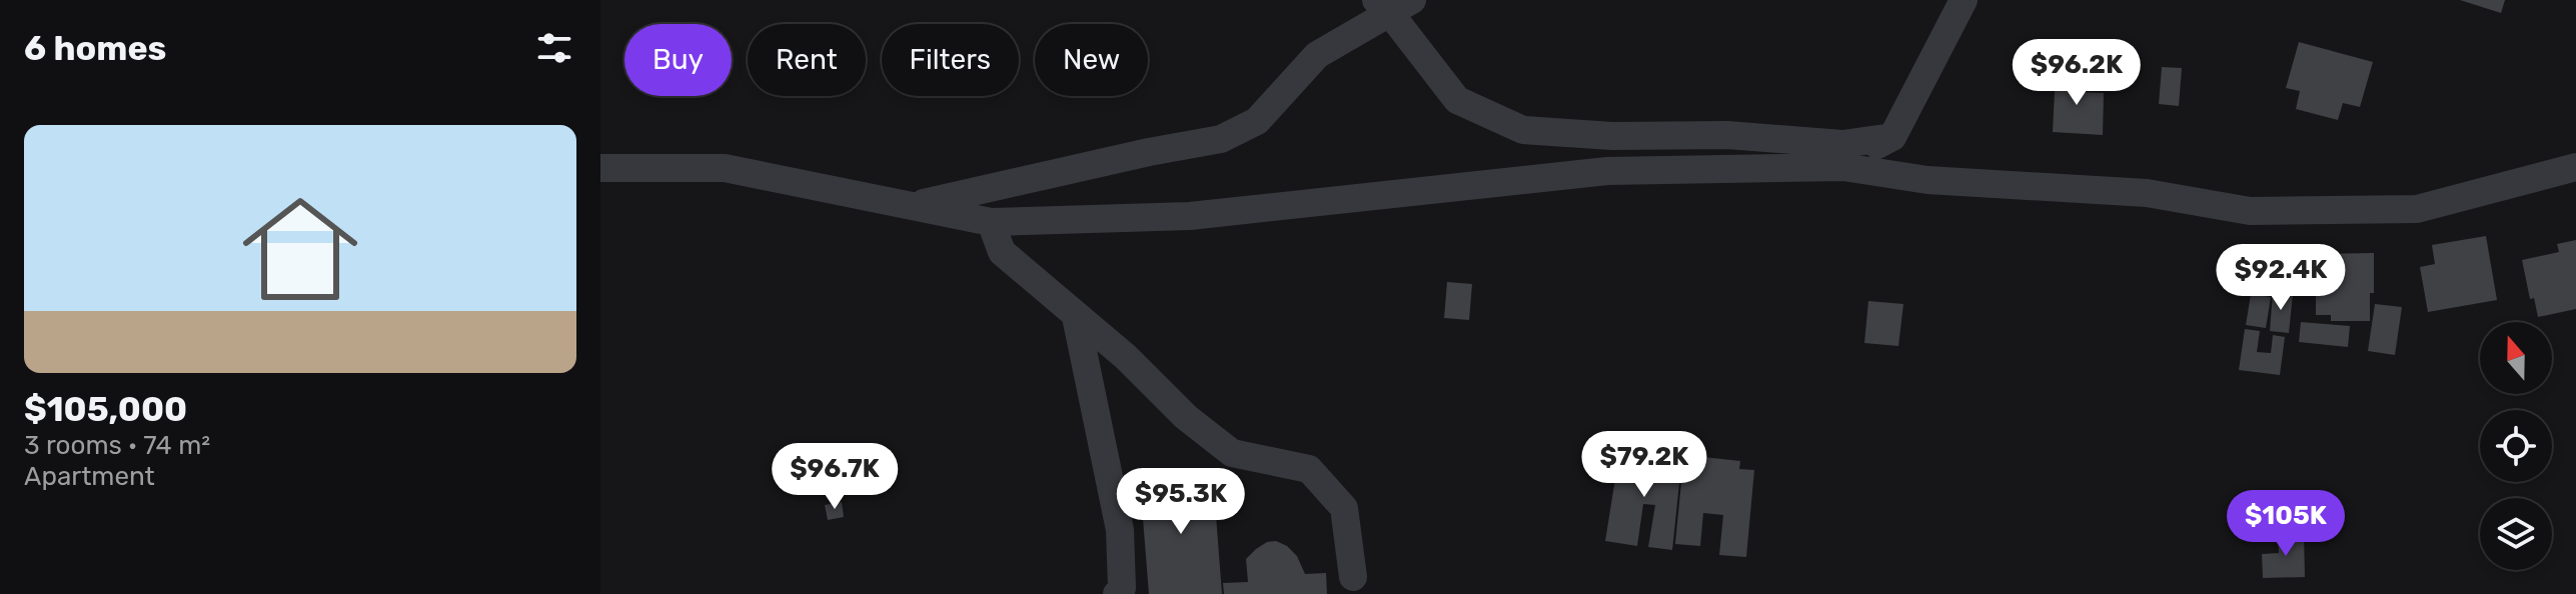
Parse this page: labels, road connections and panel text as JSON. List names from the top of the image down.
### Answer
{
  "north": "top",
  "page": {
    "heading": "6 homes",
    "chip": [
      "Buy",
      "Rent",
      "Filters",
      "New"
    ],
    "price": [
      "$96.2K",
      "$92.4K",
      "$79.2K",
      "$96.7K",
      "$95.3K",
      "$105K"
    ],
    "list": [
      {
        "name": "$105,000",
        "note": "3 rooms · 74 m² · Apartment"
      }
    ]
  }
}
